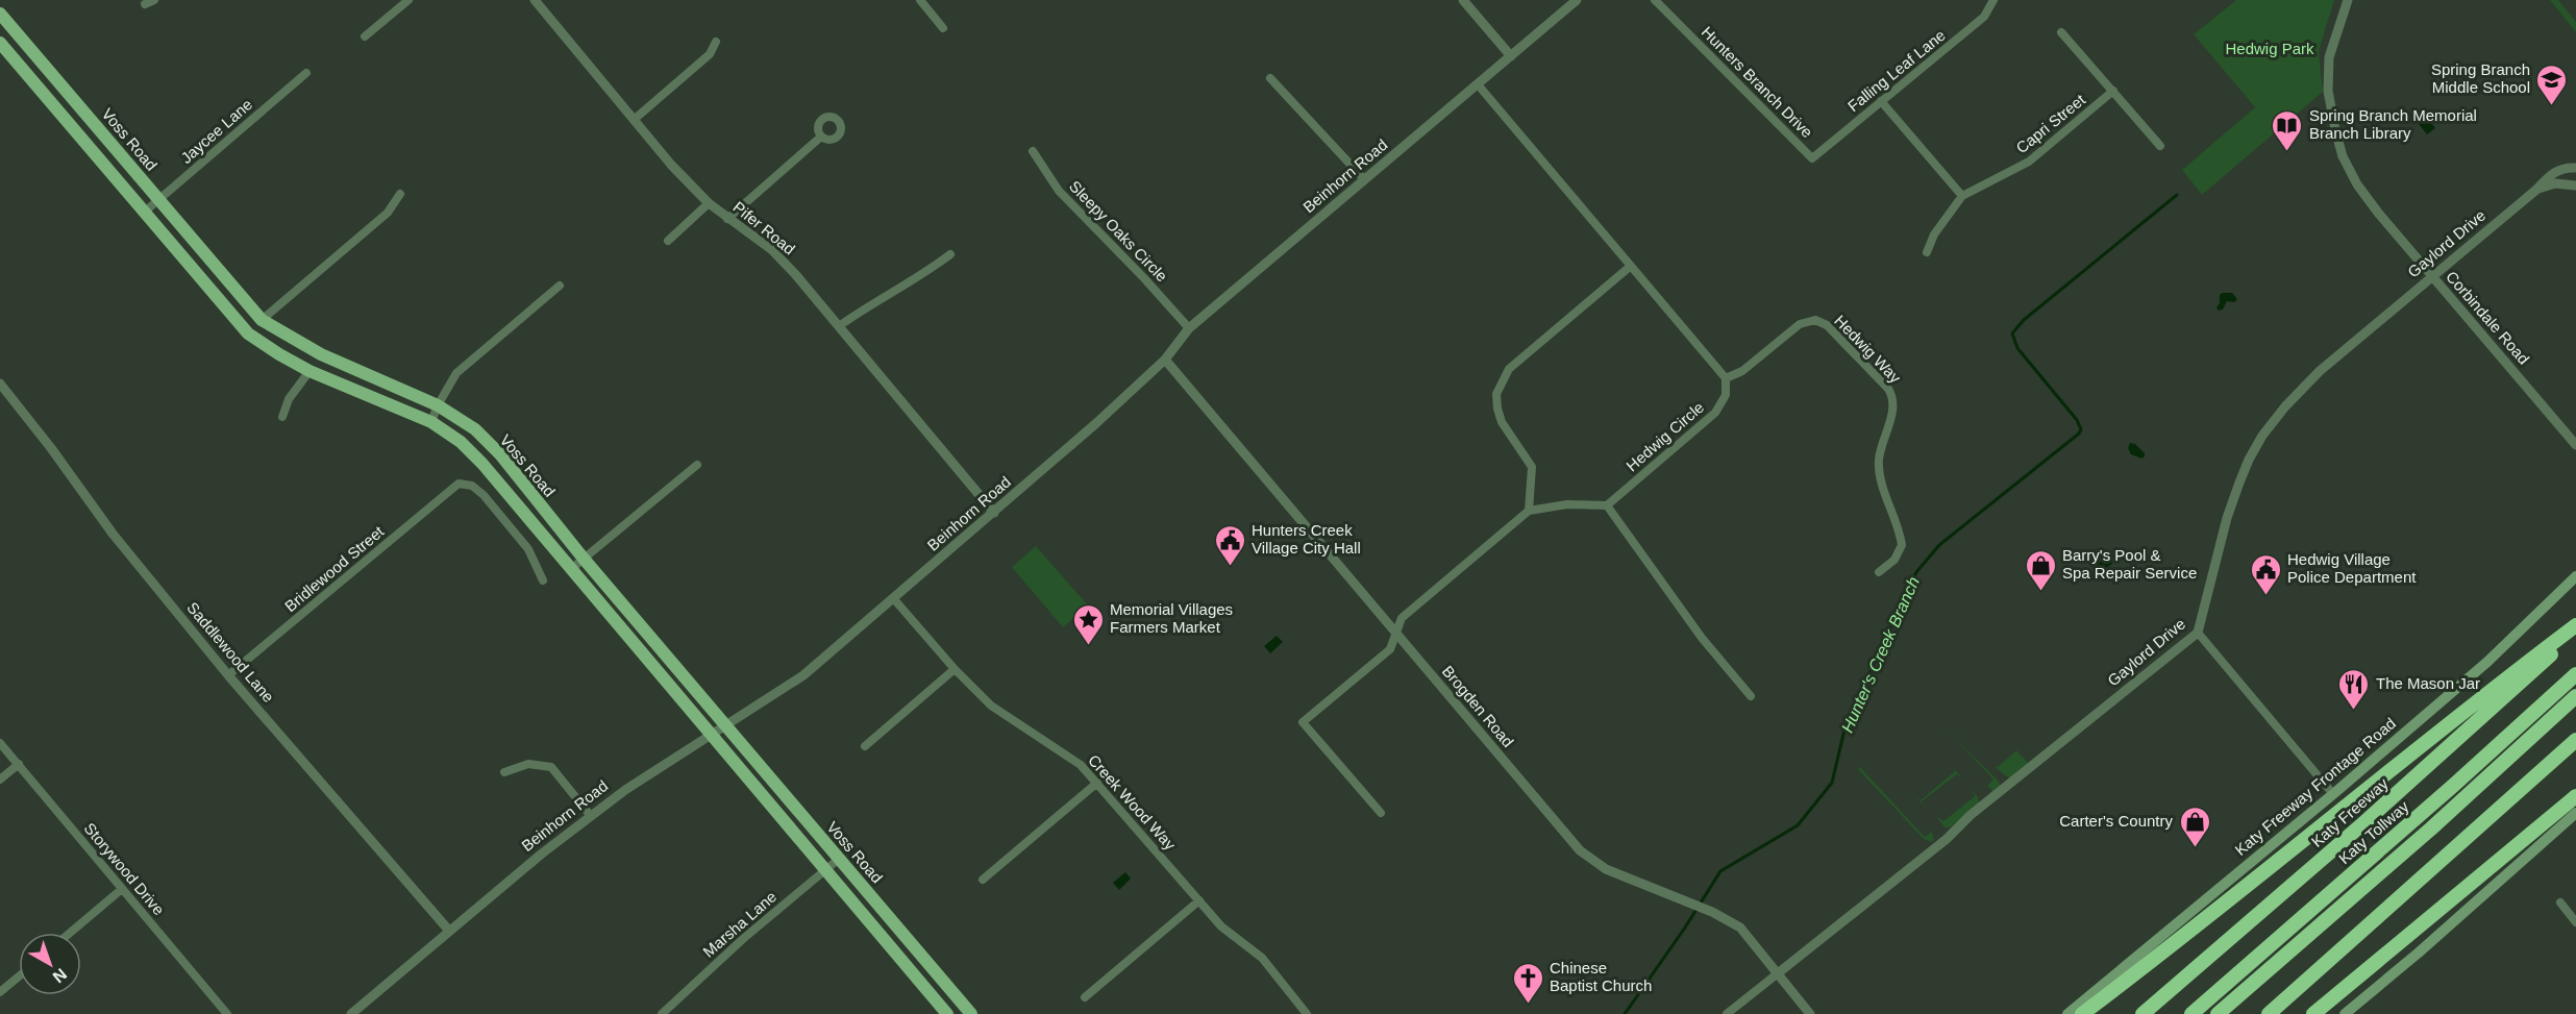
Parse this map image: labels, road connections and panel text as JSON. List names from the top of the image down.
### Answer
{
  "streets": {
    "highway": ["Katy Freeway", "Katy Tollway"],
    "main road": ["Voss Road", "Katy Freeway Frontage Road"],
    "street": [
      "Falling Leaf Lane",
      "Hunters Branch Drive",
      "Capri Street",
      "Jaycee Lane",
      "Beinhorn Road",
      "Pifer Road",
      "Sleepy Oaks Circle",
      "Gaylord Drive",
      "Corbindale Road",
      "Hedwig Way",
      "Hedwig Circle",
      "Bridlewood Street",
      "Saddlewood Lane",
      "Brogden Road",
      "Creek Wood Way",
      "Storywood Drive",
      "Marsha Lane"
    ]
  },
  "crossings": [
    ["Falling Leaf Lane", "Hunters Branch Drive"],
    ["Jaycee Lane", "Voss Road"],
    ["Voss Road", "Beinhorn Road"],
    ["Voss Road", "Marsha Lane"],
    ["Beinhorn Road", "Pifer Road"],
    ["Beinhorn Road", "Sleepy Oaks Circle"],
    ["Beinhorn Road", "Saddlewood Lane"],
    ["Beinhorn Road", "Brogden Road"],
    ["Beinhorn Road", "Creek Wood Way"],
    ["Gaylord Drive", "Corbindale Road"],
    ["Gaylord Drive", "Brogden Road"],
    ["Hedwig Way", "Hedwig Circle"],
    ["Bridlewood Street", "Saddlewood Lane"]
  ],
  "water": ["Hunter's Creek Branch"],
  "parks": ["Hedwig Park"],
  "places": {
    "school or university": ["Spring Branch Middle School"],
    "library": ["Spring Branch Memorial Branch Library"],
    "public building": ["Hunters Creek Village City Hall", "Hedwig Village Police Department"],
    "shop": ["Barry's Pool & Spa Repair Service", "Carter's Country"],
    "place": ["Memorial Villages Farmers Market"],
    "restaurant": ["The Mason Jar"],
    "church": ["Chinese Baptist Church"]
  },
  "north": "bottom right"
}
